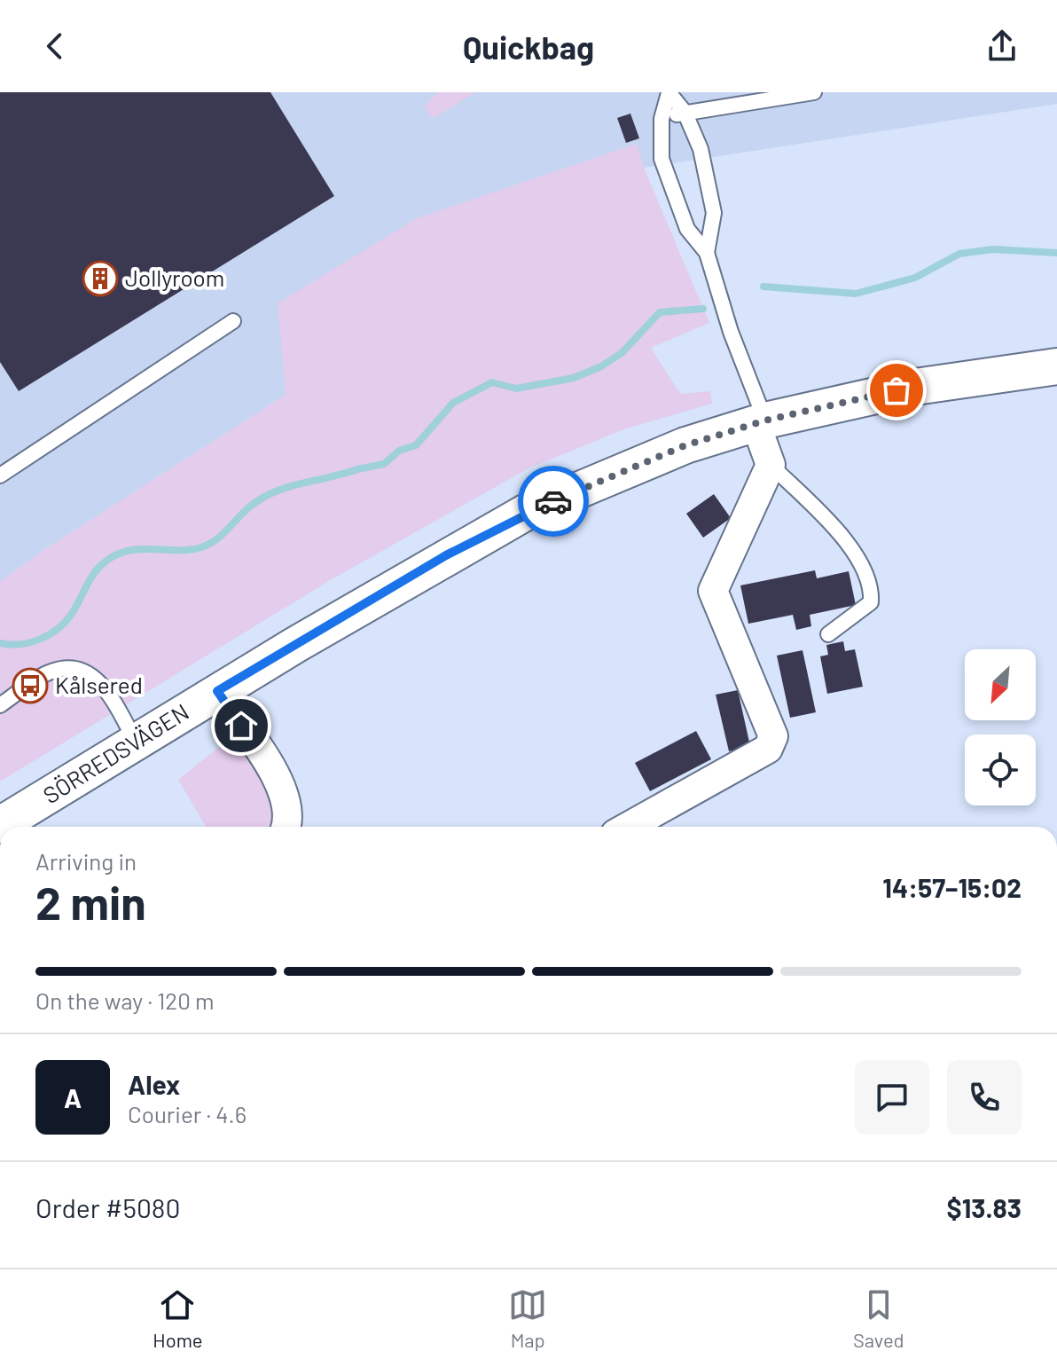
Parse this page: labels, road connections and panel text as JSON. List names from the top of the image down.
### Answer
{
  "streets": {
    "street": ["SÖRREDSVÄGEN"]
  },
  "places": {
    "building": ["Jollyroom"],
    "bus stop": ["Kålsered"]
  },
  "north": "bottom left",
  "page": {
    "header": "Quickbag",
    "heading": ["2 min", "Arriving in", "14:57–15:02"],
    "panel": [
      "Alex",
      "Courier · 4.6",
      "Order #5080",
      "$13.83"
    ],
    "bar": "On the way · 120 m",
    "round": "A",
    "tabs": ["Home", "Map", "Saved"]
  }
}
